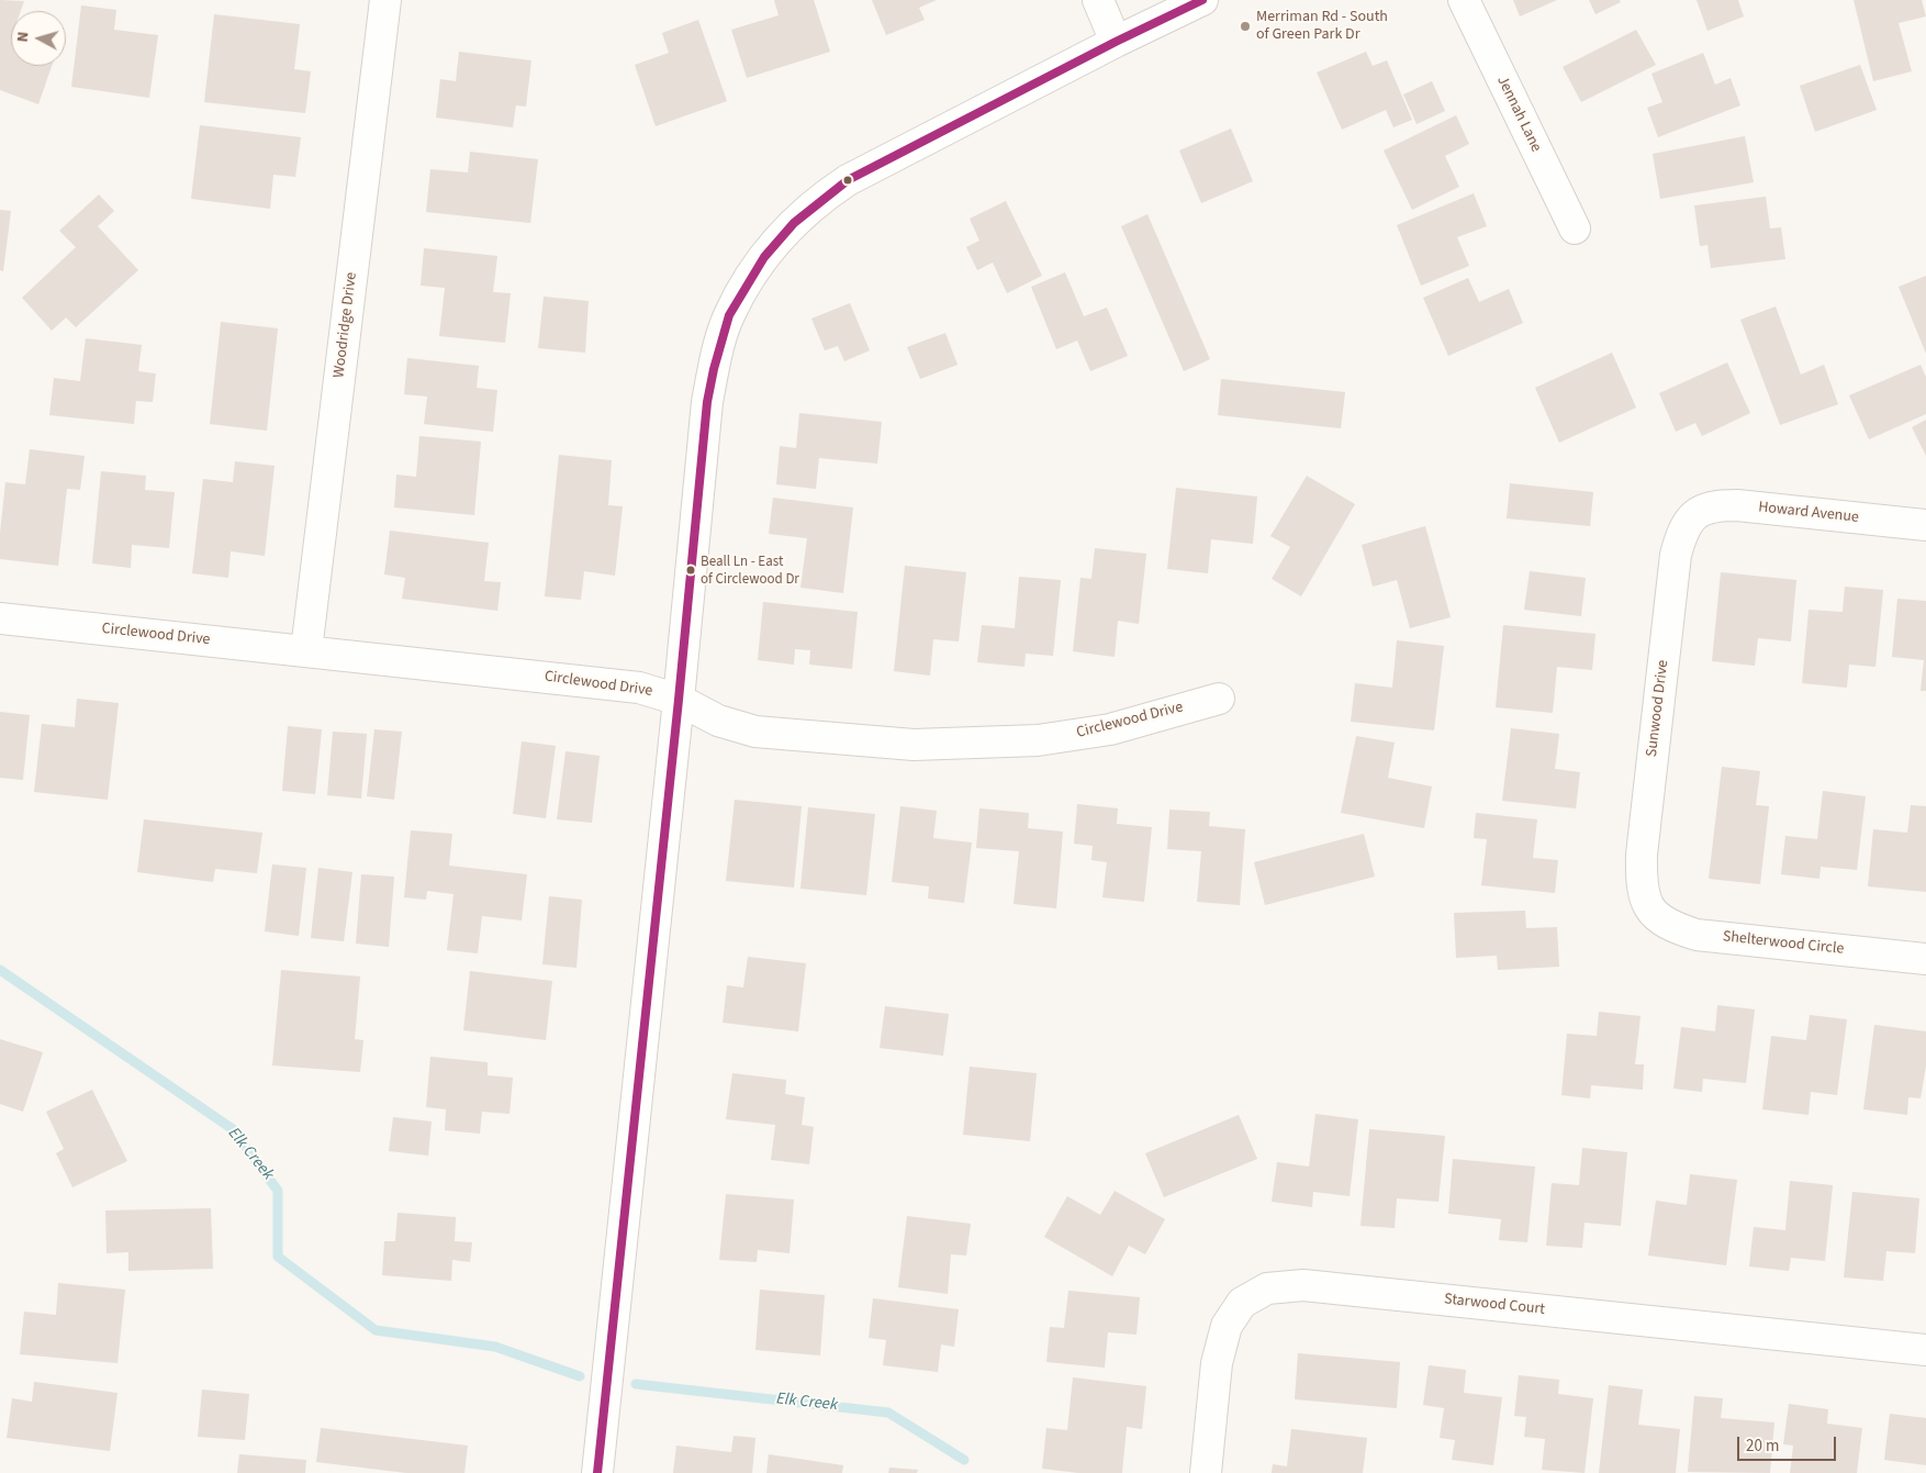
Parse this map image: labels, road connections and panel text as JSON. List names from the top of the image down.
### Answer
{
  "streets": {
    "street": [
      "Jennah Lane",
      "Woodridge Drive",
      "Howard Avenue",
      "Circlewood Drive",
      "Sunwood Drive",
      "Shelterwood Circle",
      "Starwood Court"
    ]
  },
  "crossings": [
    ["Woodridge Drive", "Circlewood Drive"],
    ["Howard Avenue", "Sunwood Drive"],
    ["Sunwood Drive", "Shelterwood Circle"]
  ],
  "water": ["Elk Creek"],
  "places": ["Merriman Rd - South of Green Park Dr", "Beall Ln - East of Circlewood Dr"],
  "scale_bar": "20 m",
  "north": "left"
}
